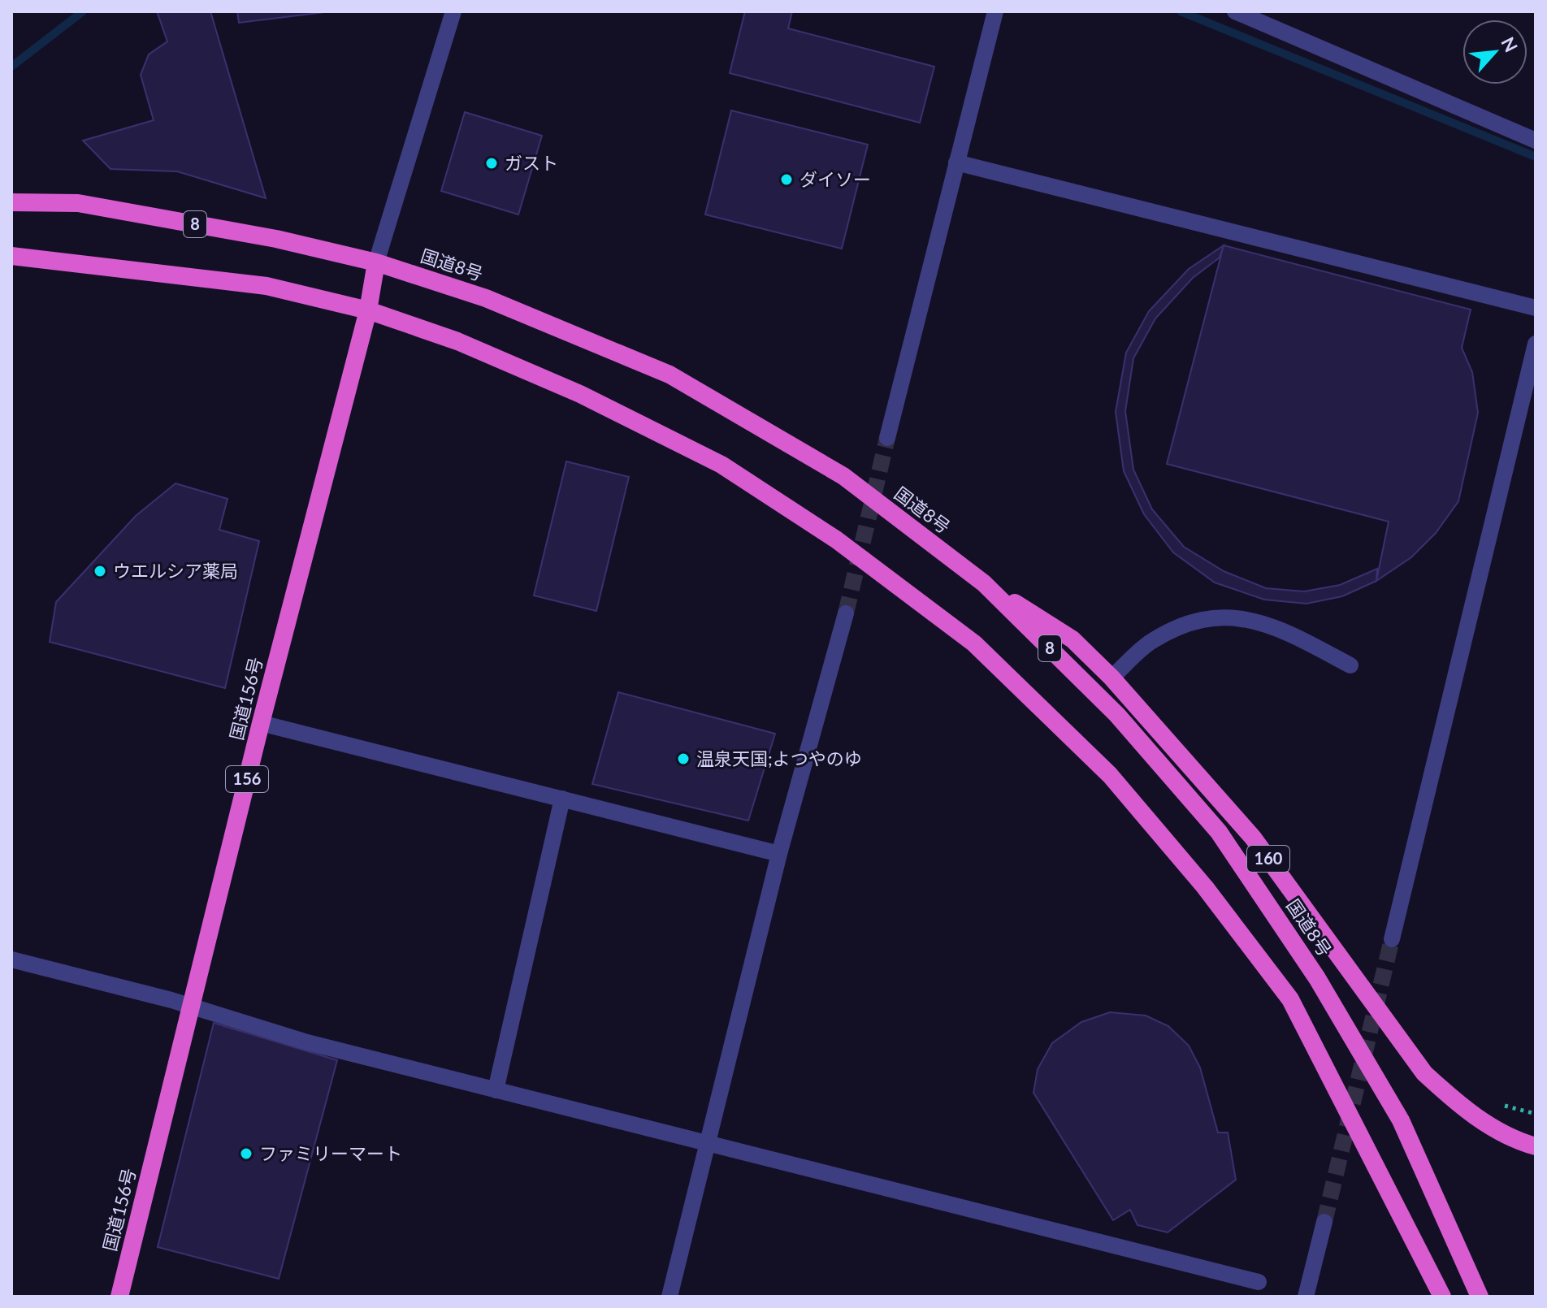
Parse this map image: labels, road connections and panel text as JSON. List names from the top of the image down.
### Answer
{
  "streets": {
    "highway": [
      "8",
      "国道8号",
      "国道156号",
      "156",
      "160"
    ]
  },
  "crossings": [
    ["国道8号", "国道156号"],
    ["国道8号", "160"]
  ],
  "places": [
    "ガスト",
    "ダイソー",
    "ウエルシア薬局",
    "温泉天国;よつやのゆ",
    "ファミリーマート"
  ],
  "north": "top right"
}
